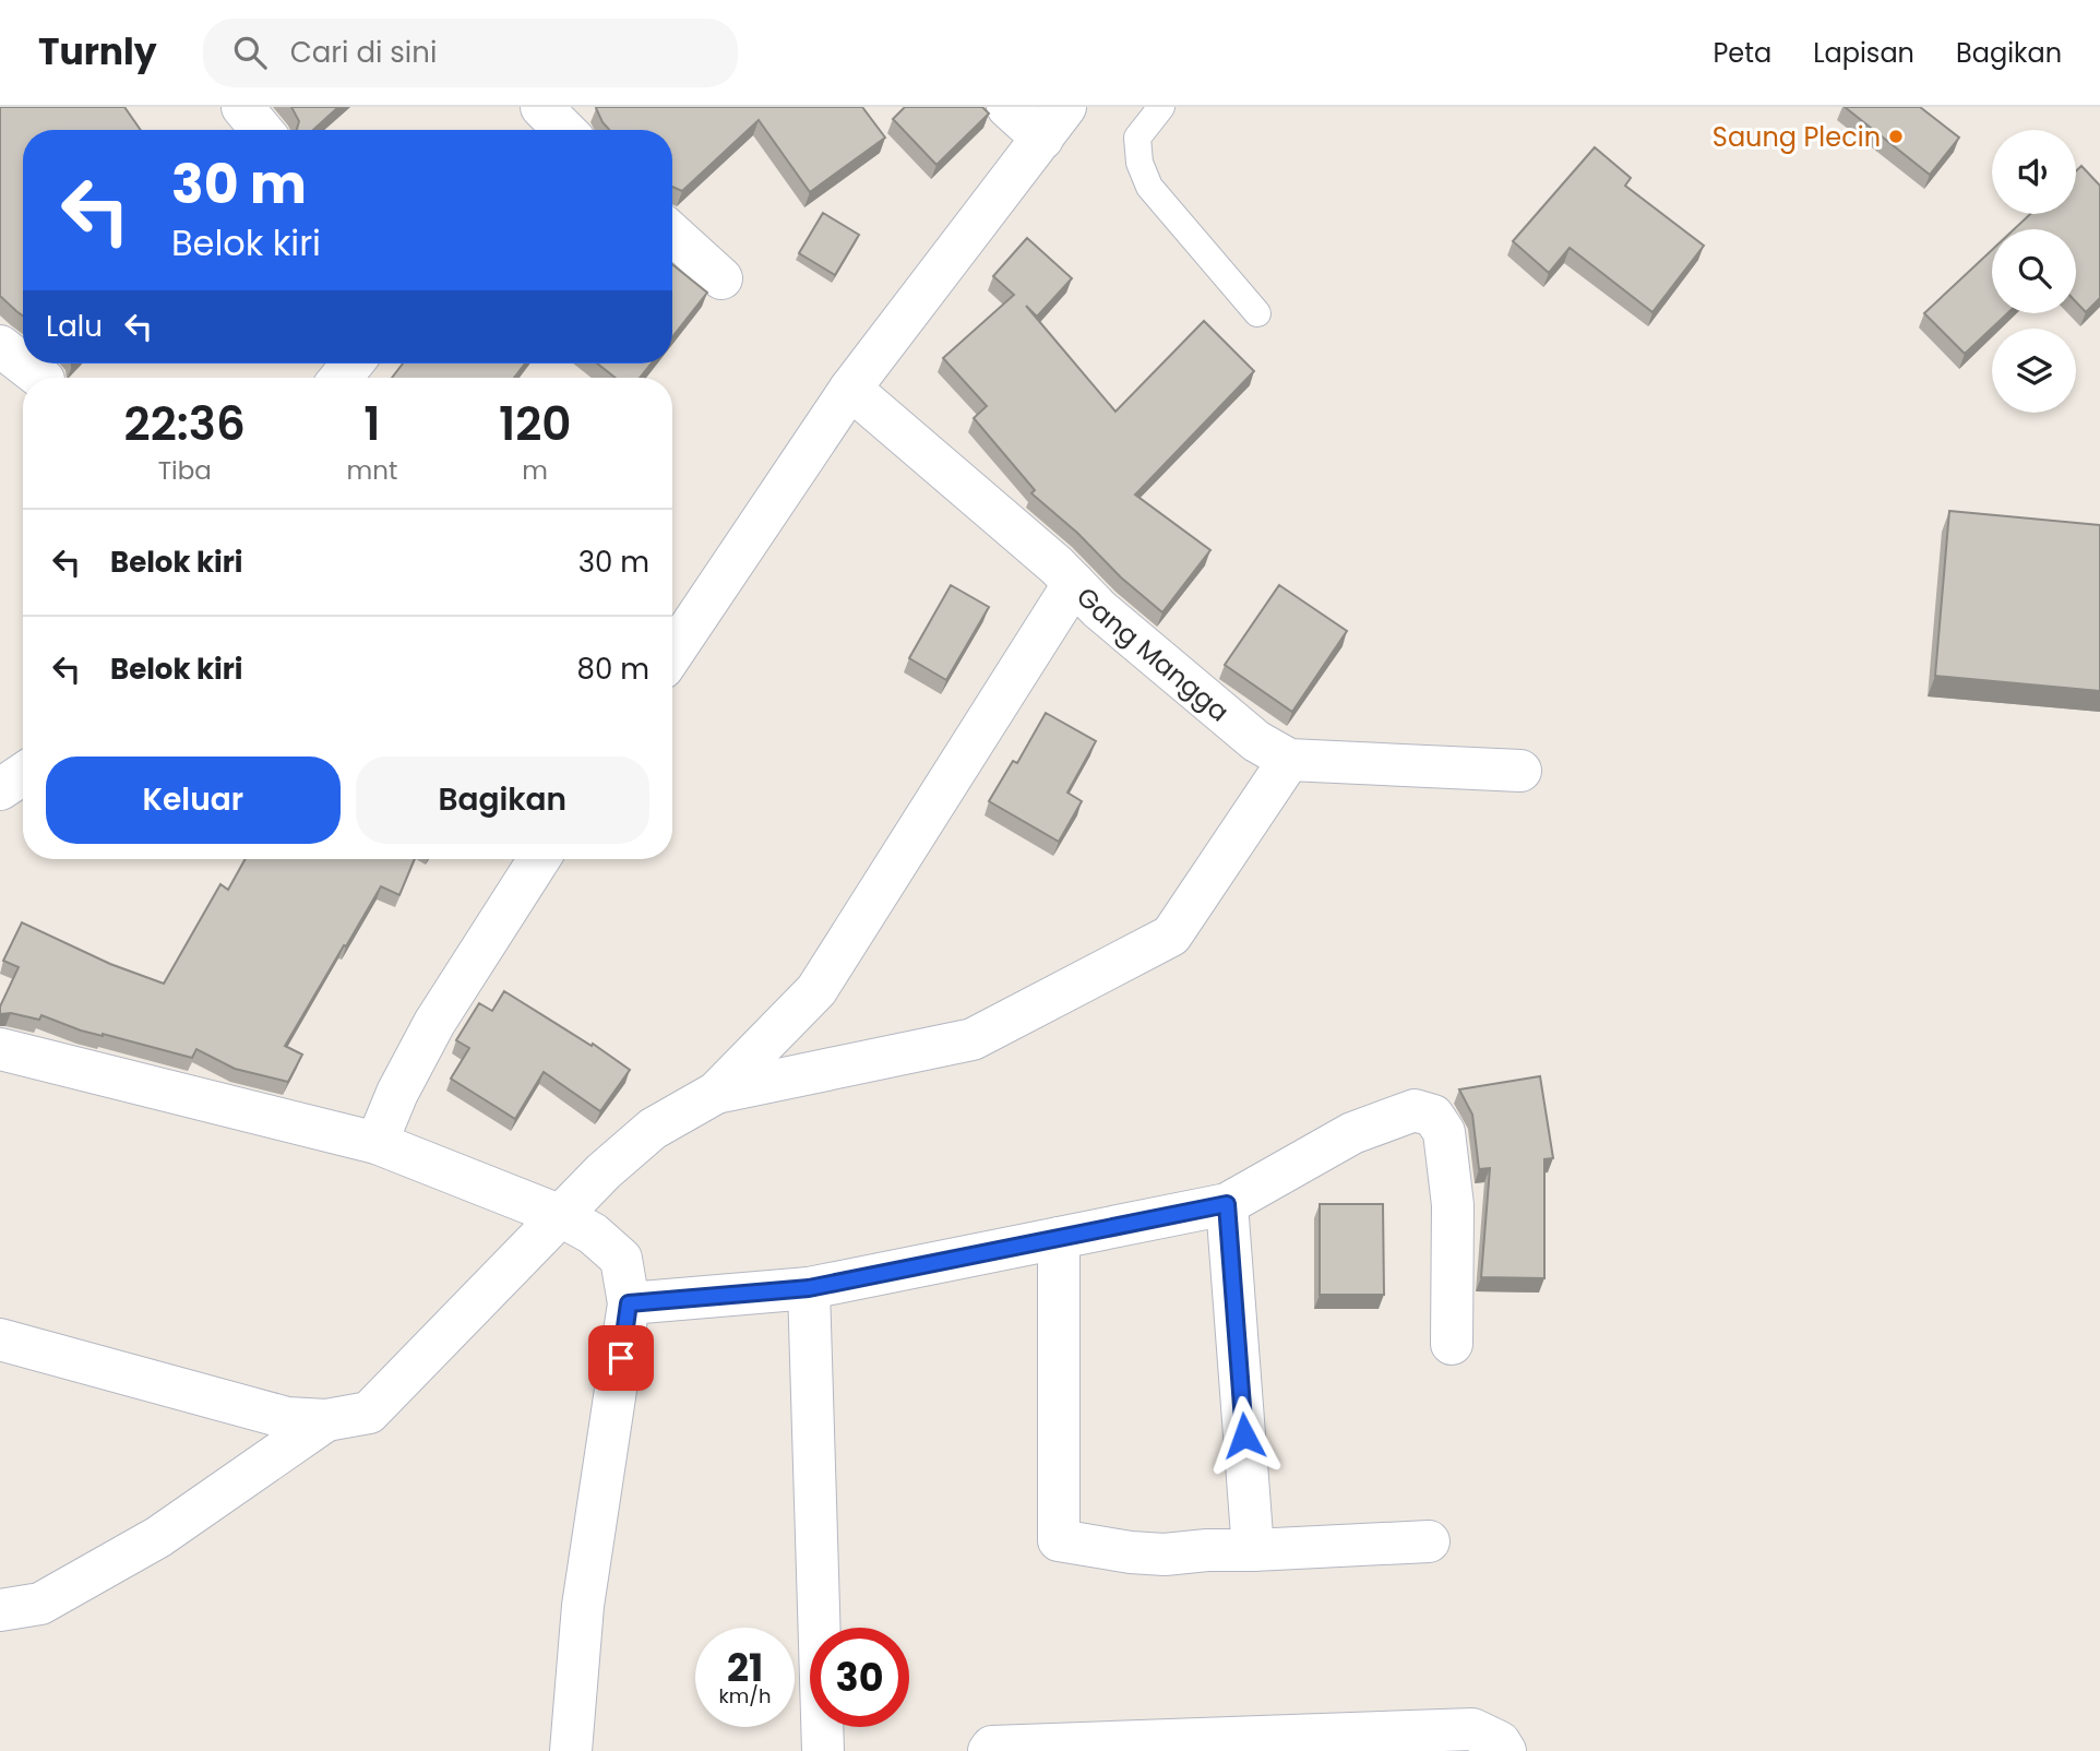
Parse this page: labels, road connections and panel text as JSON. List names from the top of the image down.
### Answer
{
  "streets": {
    "street": ["Gang Mangga"]
  },
  "places": ["Saung Plecin"],
  "page": {
    "header": "Turnly",
    "search": "Cari di sini",
    "nav": ["Peta", "Lapisan", "Bagikan"],
    "turn": ["30 m", "Belok kiri"],
    "then": "Lalu",
    "eta": [
      "22:36",
      "Tiba",
      "1",
      "mnt",
      "120",
      "m"
    ],
    "list": [
      {
        "name": "Belok kiri",
        "value": "30 m"
      },
      {
        "name": "Belok kiri",
        "value": "80 m"
      }
    ],
    "buttons": ["Keluar", "Bagikan"],
    "speed": "21 km/h",
    "limit": "30"
  }
}
